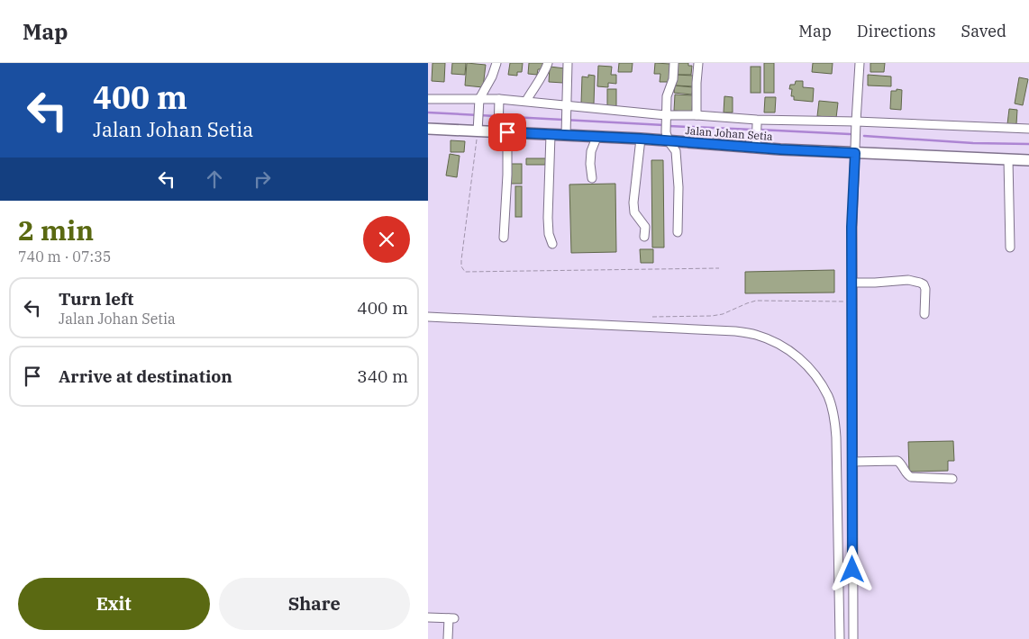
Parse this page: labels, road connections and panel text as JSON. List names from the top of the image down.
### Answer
{
  "streets": {
    "main road": ["Jalan Johan Setia"]
  },
  "page": {
    "header": "Map",
    "nav": ["Map", "Directions", "Saved"],
    "turn": ["400 m", "Jalan Johan Setia"],
    "heading": ["2 min", "740 m · 07:35"],
    "list": [
      {
        "name": "Turn left",
        "note": "Jalan Johan Setia",
        "value": "400 m"
      },
      {
        "name": "Arrive at destination",
        "value": "340 m"
      }
    ],
    "buttons": ["Exit", "Share"]
  }
}
